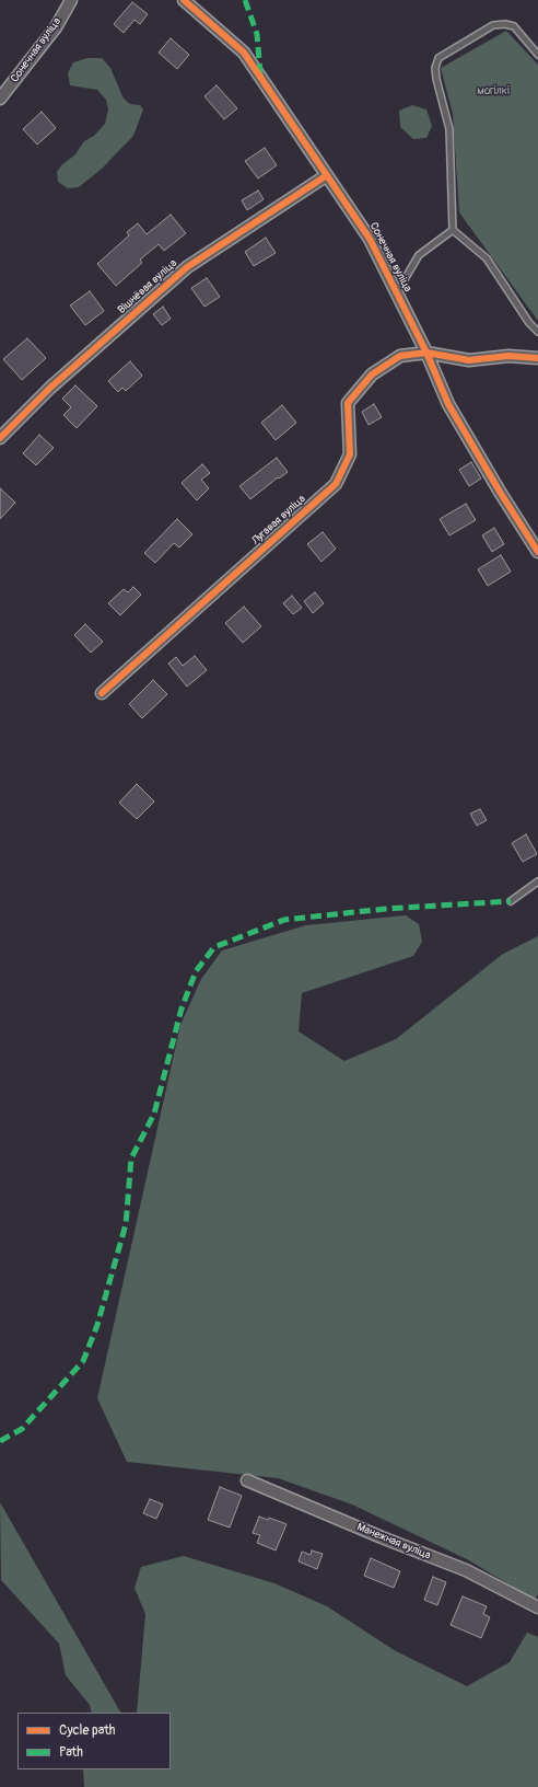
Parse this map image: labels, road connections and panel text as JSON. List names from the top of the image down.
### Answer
{
  "streets": {
    "street": [
      "Сонечная вуліца",
      "Вішнёвая вуліца",
      "Лугавая вуліца",
      "Манежная вуліца"
    ]
  },
  "crossings": [
    ["Сонечная вуліца", "Вішнёвая вуліца"],
    ["Сонечная вуліца", "Лугавая вуліца"]
  ],
  "parks": ["могілкі"],
  "legend": ["Cycle path", "Path"]
}
